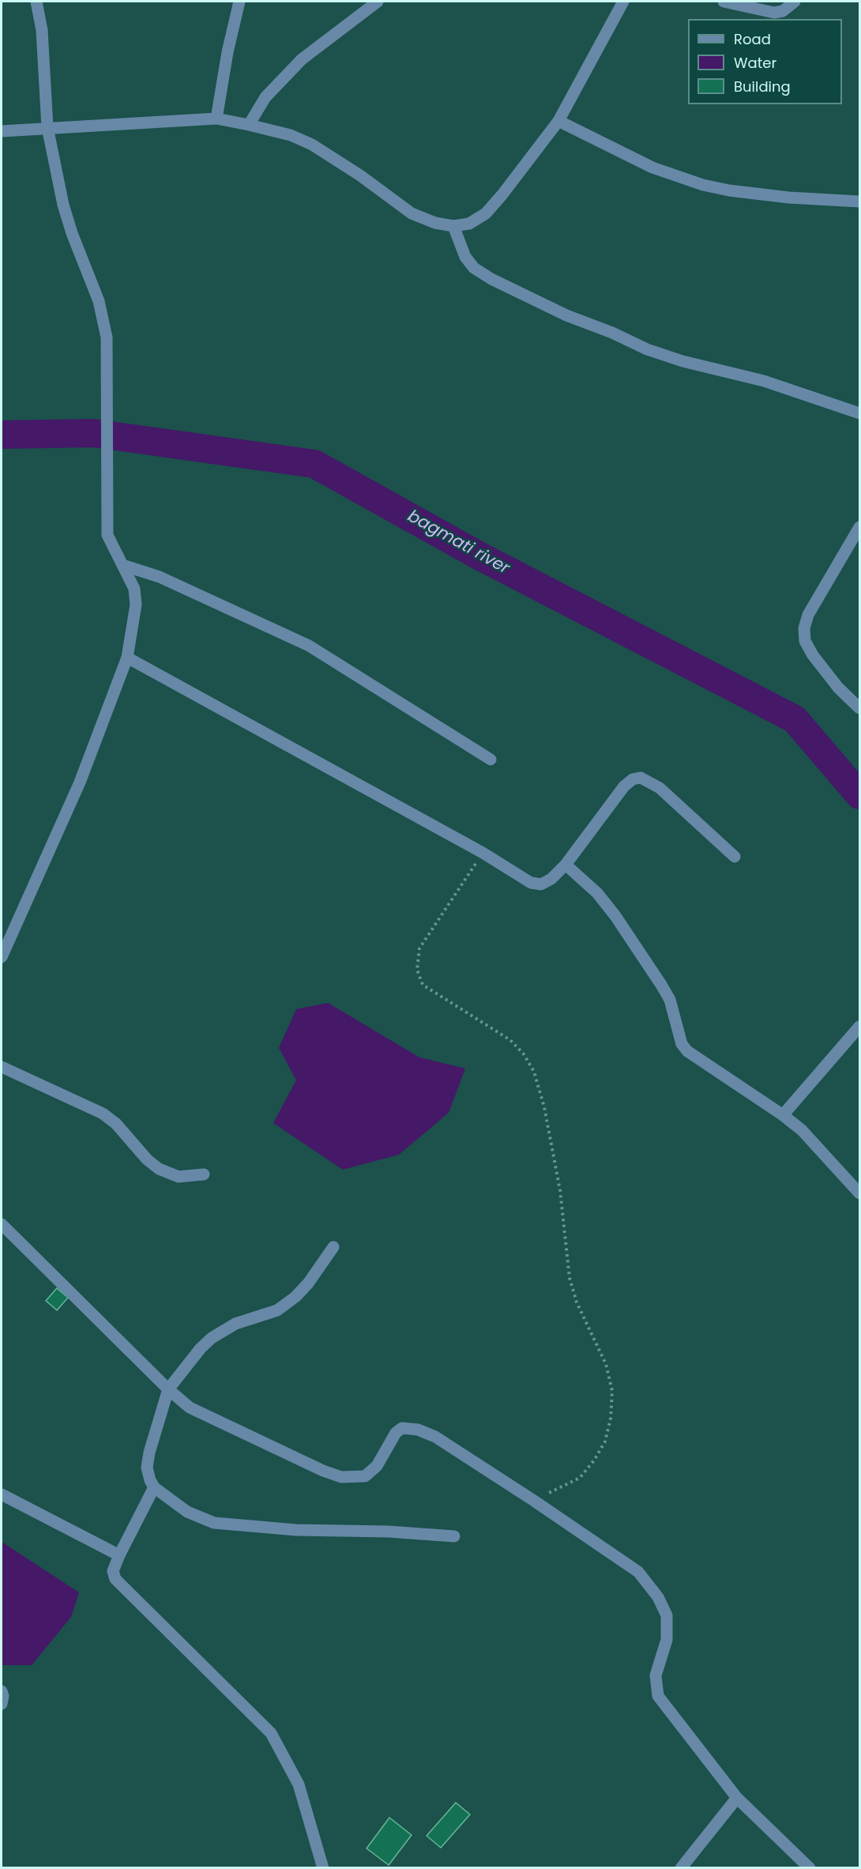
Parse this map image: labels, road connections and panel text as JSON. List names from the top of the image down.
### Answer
{
  "water": ["bagmati river"],
  "legend": ["Road", "Water", "Building"]
}
